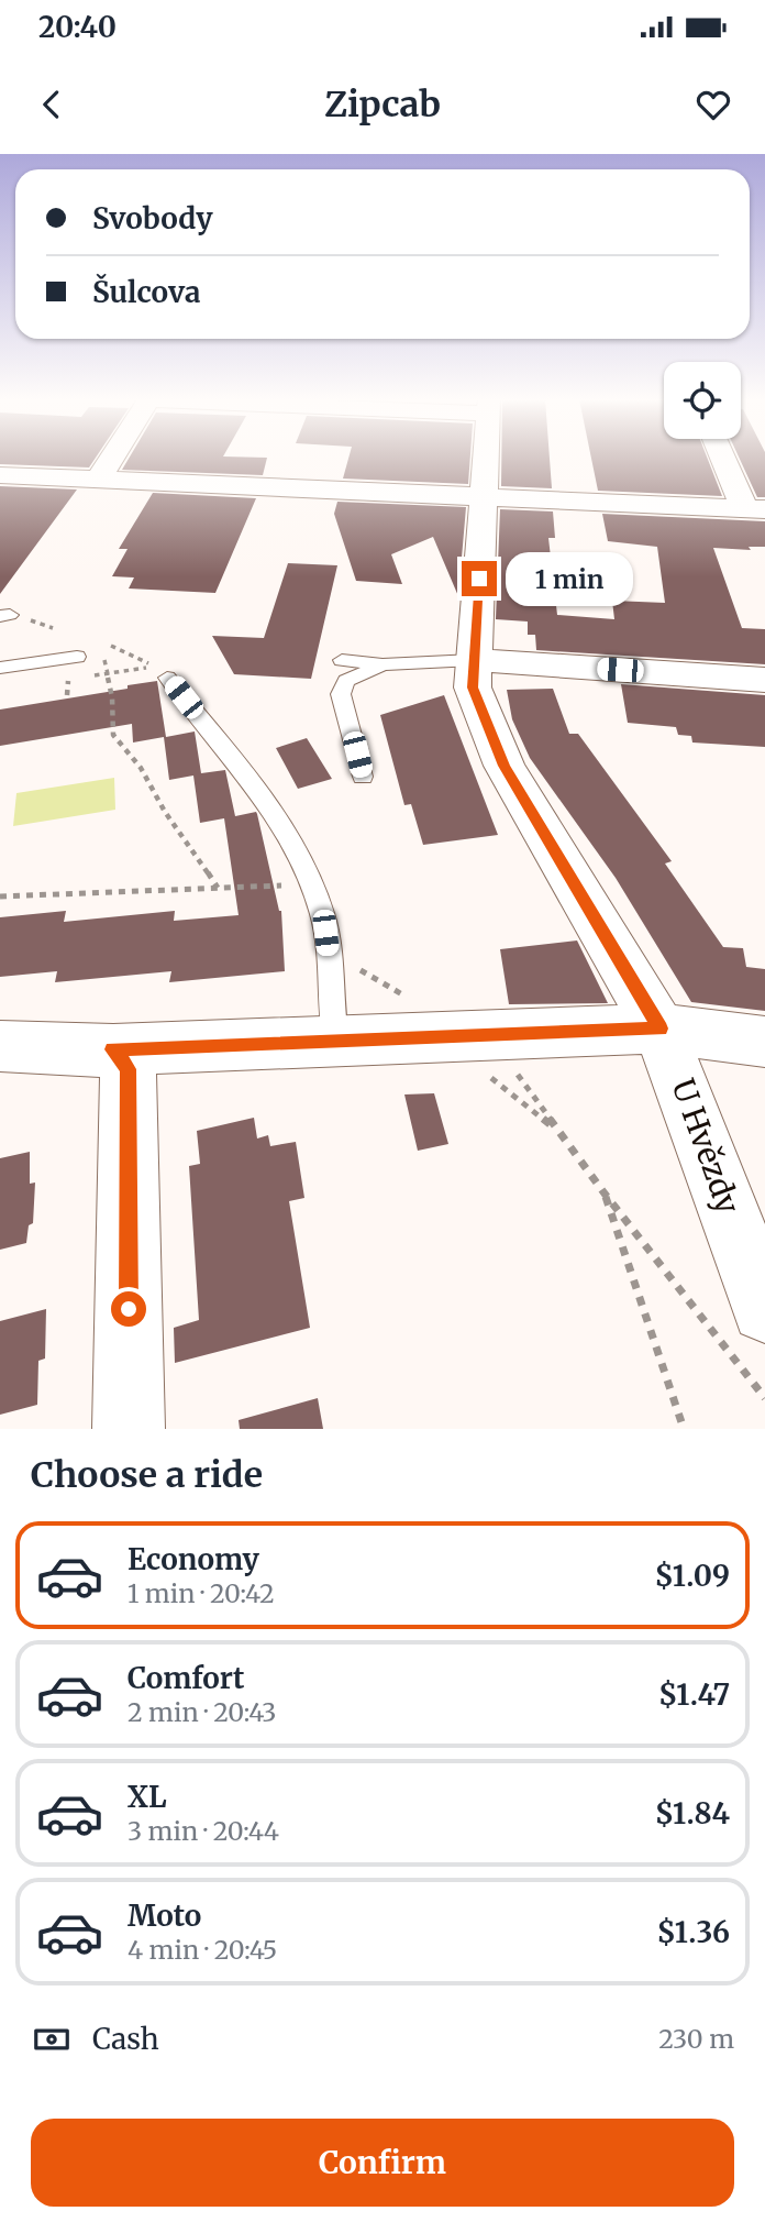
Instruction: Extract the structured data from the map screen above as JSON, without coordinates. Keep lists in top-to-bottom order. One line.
{"streets":{"street":["U Hvězdy"]},"page":{"status":"20:40","header":"Zipcab","banner":["Svobody","Šulcova"],"bubble":"1 min","heading":"Choose a ride","list":[{"name":"Economy","note":"1 min · 20:42","value":"$1.09"},{"name":"Comfort","note":"2 min · 20:43","value":"$1.47"},{"name":"XL","note":"3 min · 20:44","value":"$1.84"},{"name":"Moto","note":"4 min · 20:45","value":"$1.36"}],"pay":["Cash","230 m"],"buttons":"Confirm"}}
